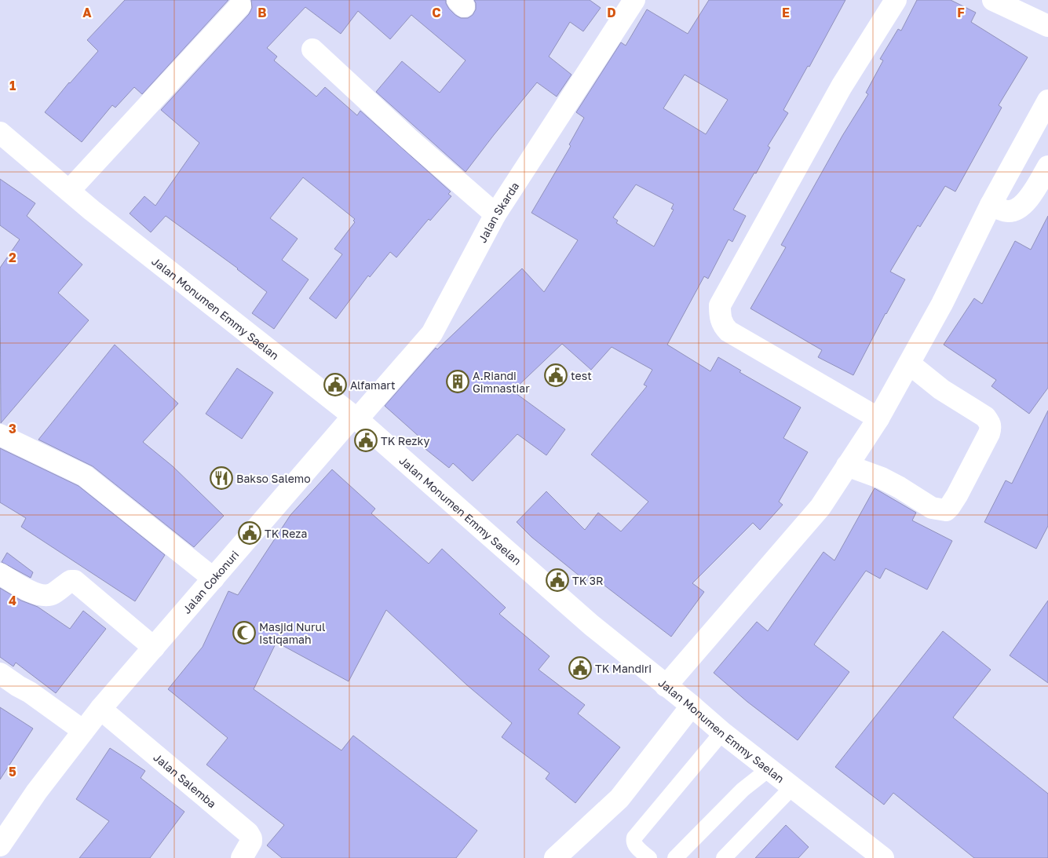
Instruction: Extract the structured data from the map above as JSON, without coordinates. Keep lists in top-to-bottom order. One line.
{"streets":{"street":["Jalan Skarda","Jalan Monumen Emmy Saelan","Jalan Cokonuri","Jalan Salemba"]},"crossings":[["Jalan Skarda","Jalan Monumen Emmy Saelan"],["Jalan Skarda","Jalan Cokonuri"],["Jalan Monumen Emmy Saelan","Jalan Cokonuri"],["Jalan Cokonuri","Jalan Salemba"]],"places":{"public building":["test","Alfamart","TK Rezky","TK Reza","TK 3R","TK Mandiri"],"building":["A.Riandi Gimnastiar"],"restaurant":["Bakso Salemo"],"mosque":["Masjid Nurul Istiqamah"]},"grid":{"columns":["A","B","C","D","E","F"],"rows":["1","2","3","4","5"]}}
